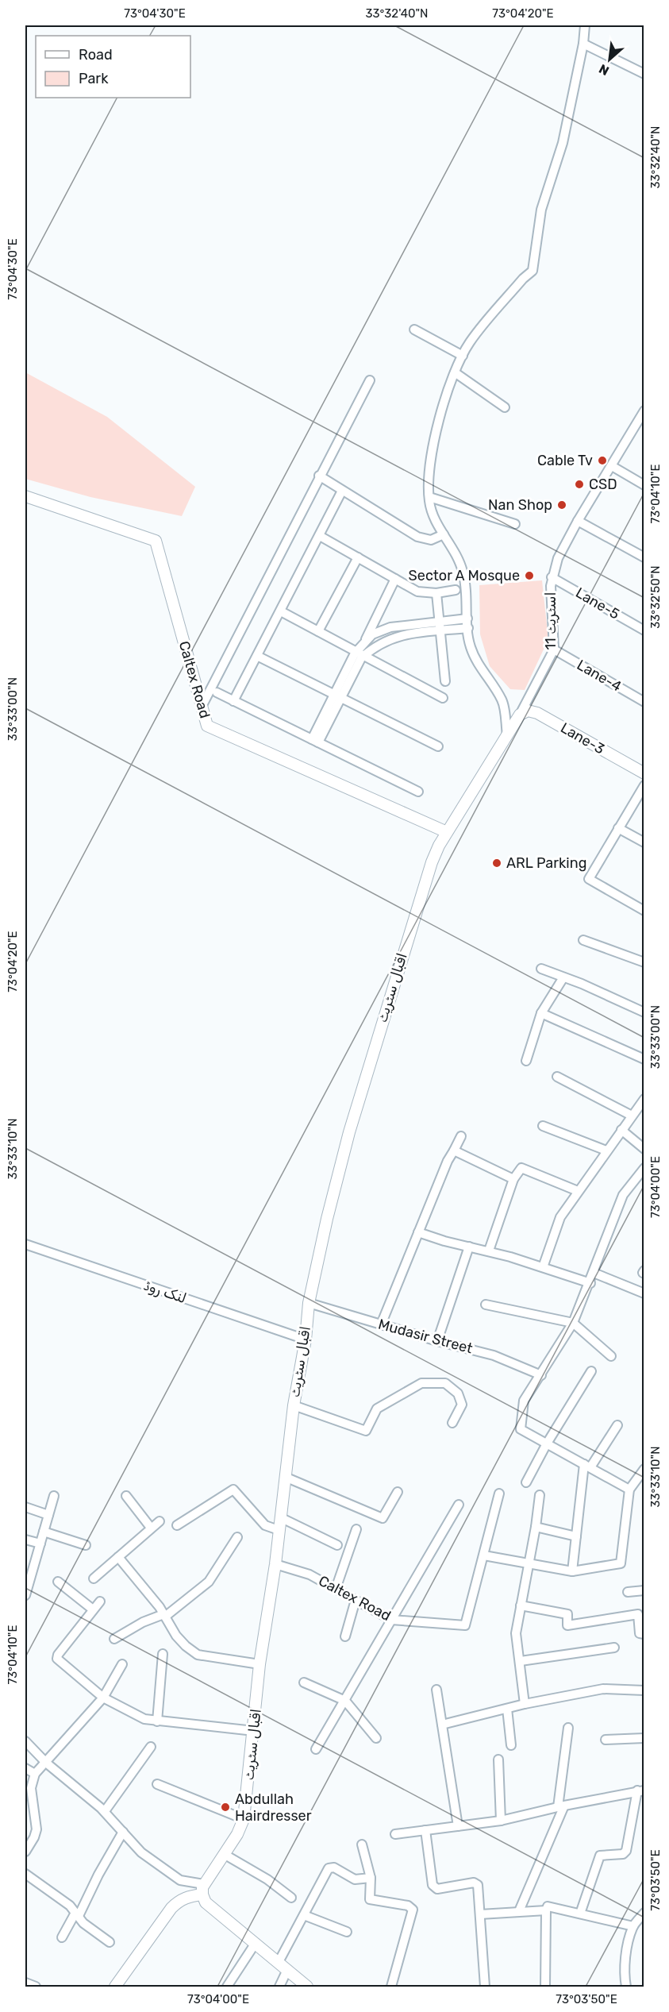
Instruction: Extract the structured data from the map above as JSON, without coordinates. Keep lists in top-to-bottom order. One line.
{"streets":{"street":["Lane-5","اسٹریٹ 11","Lane-4","Caltex Road","Lane-3","اقبال سٹریٹ","لنک روڈ","Mudasir Street"]},"crossings":[["Lane-5","اسٹریٹ 11"],["اسٹریٹ 11","Lane-4"],["اسٹریٹ 11","Lane-3"],["اسٹریٹ 11","اقبال سٹریٹ"],["Caltex Road","اقبال سٹریٹ"],["Lane-3","اقبال سٹریٹ"],["اقبال سٹریٹ","لنک روڈ"],["اقبال سٹریٹ","Mudasir Street"]],"places":["Cable Tv","CSD","Nan Shop","Sector A Mosque","ARL Parking","Abdullah Hairdresser"],"legend":["Road","Park"],"north":"bottom left","coordinates":["73°04'30\"E","33°32'40\"N","73°04'20\"E","73°04'10\"E","33°32'50\"N","33°33'00\"N","33°33'10\"N","73°04'00\"E","73°03'50\"E"]}
